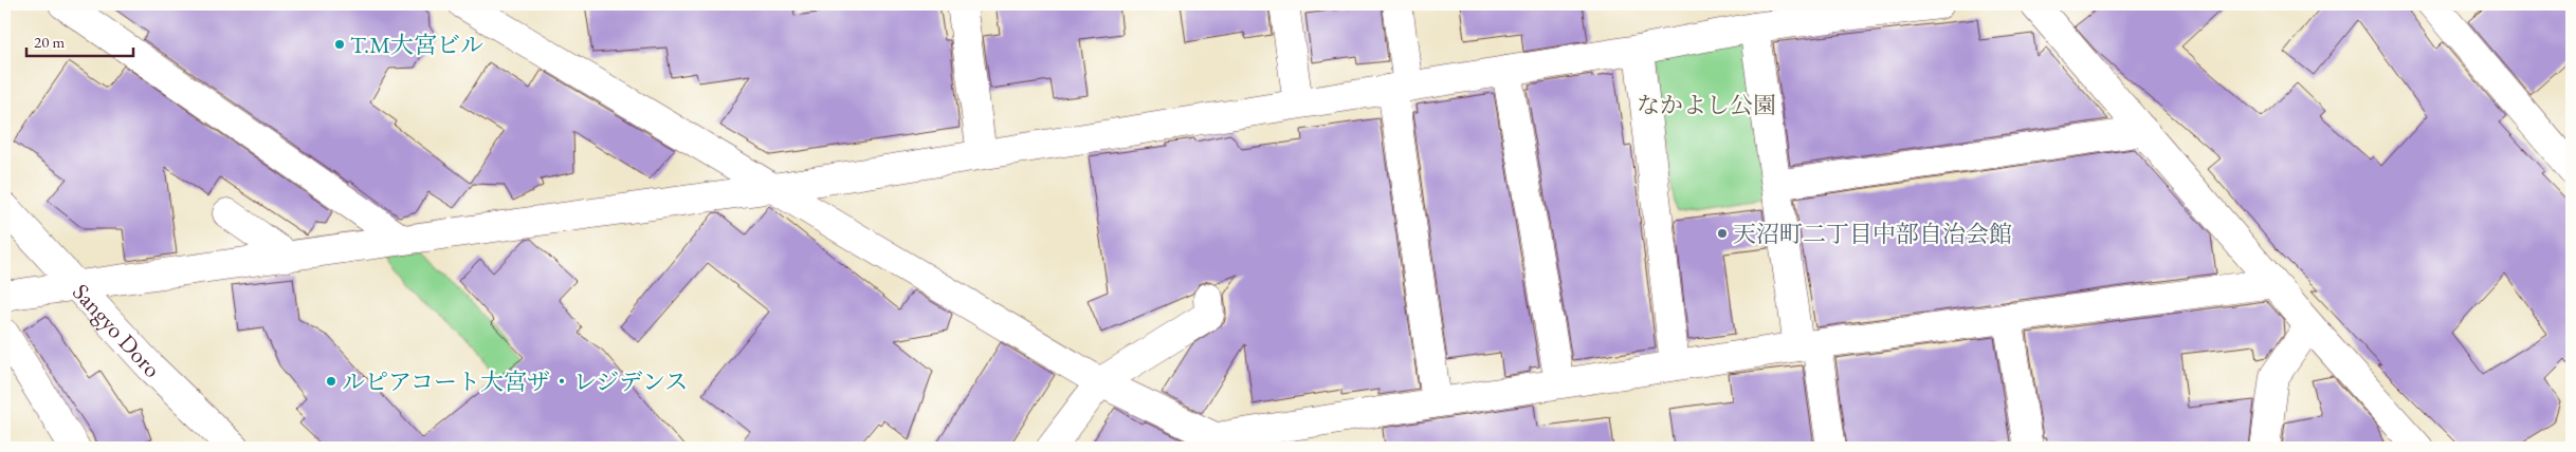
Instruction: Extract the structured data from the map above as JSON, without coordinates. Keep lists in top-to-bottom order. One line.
{"streets":{"street":["Sangyo Doro"]},"parks":["なかよし公園"],"places":["T.M大宮ビル","天沼町二丁目中部自治会館","ルピアコート大宮ザ・レジデンス"],"scale_bar":"20 m"}
